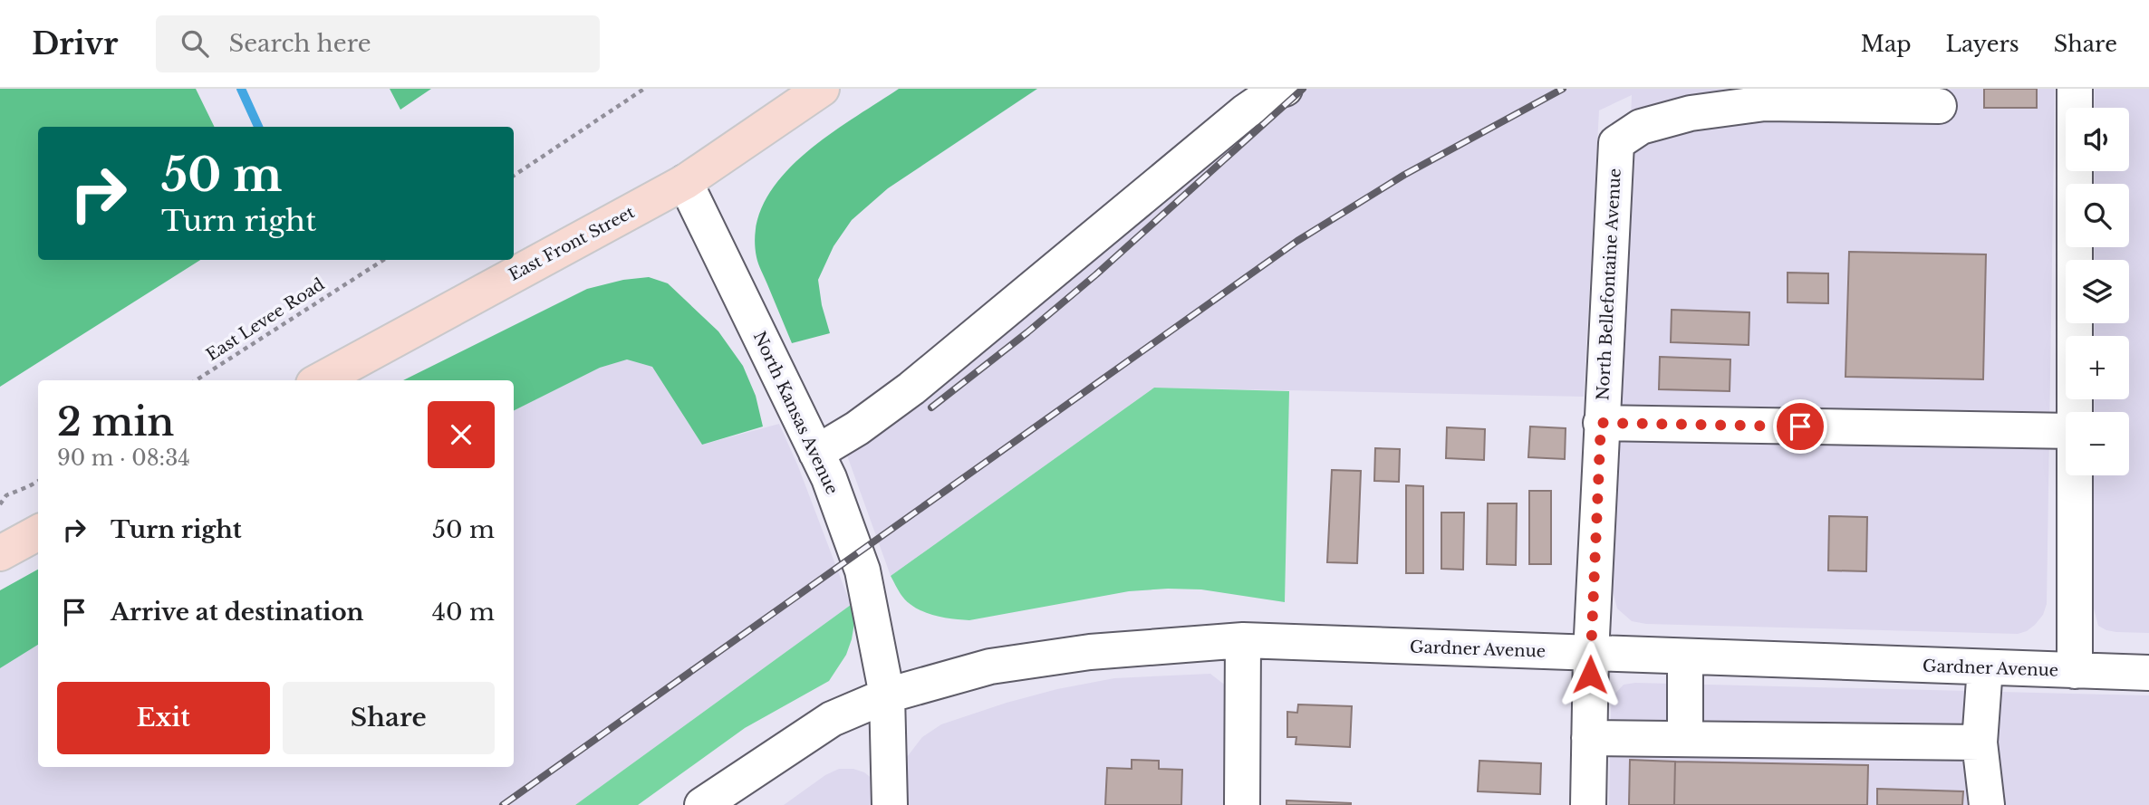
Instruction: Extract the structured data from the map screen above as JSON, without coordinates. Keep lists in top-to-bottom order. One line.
{"streets":{"main road":["East Front Street"],"street":["North Bellefontaine Avenue","North Kansas Avenue","Gardner Avenue"],"path":["East Levee Road"]},"crossings":[["East Front Street","North Kansas Avenue"],["North Bellefontaine Avenue","Gardner Avenue"],["North Kansas Avenue","Gardner Avenue"]],"page":{"header":"Drivr","search":"Search here","nav":["Map","Layers","Share"],"map_buttons":["+","−"],"turn":["50 m","Turn right"],"heading":["2 min","90 m · 08:34"],"list":[{"name":"Turn right","value":"50 m"},{"name":"Arrive at destination","value":"40 m"}],"buttons":["Exit","Share"]}}
